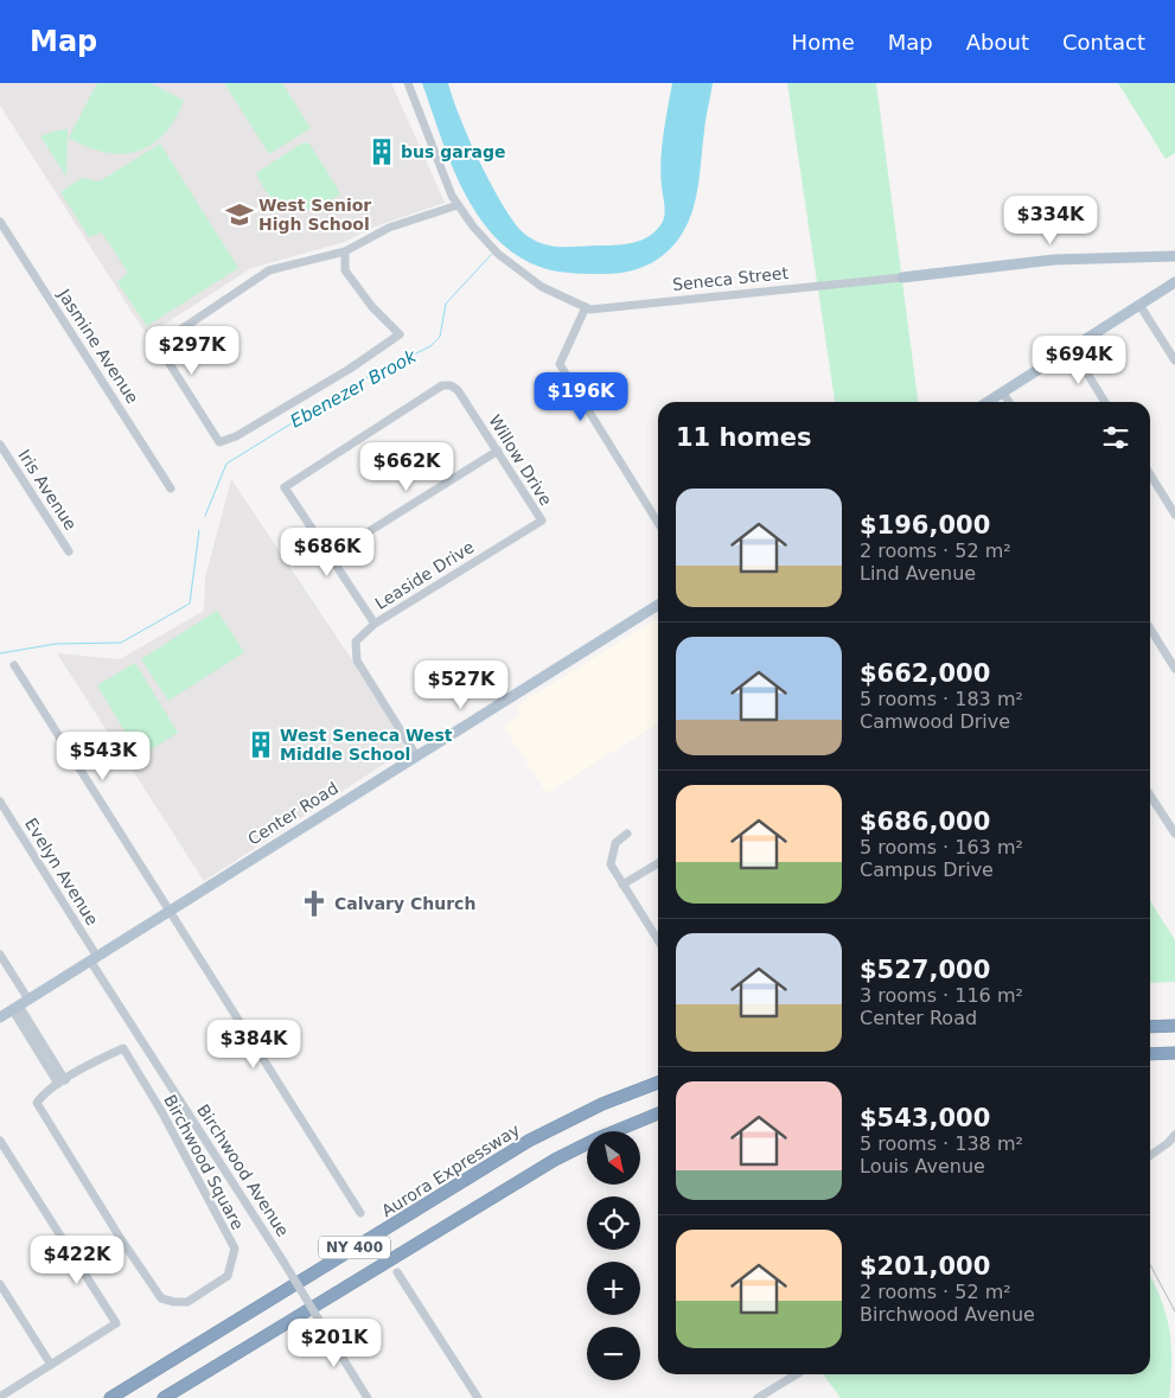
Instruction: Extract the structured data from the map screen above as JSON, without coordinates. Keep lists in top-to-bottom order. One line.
{"streets":{"highway":["Aurora Expressway","NY 400"],"main road":["Seneca Street","Center Road"],"street":["Jasmine Avenue","Willow Drive","Iris Avenue","Leaside Drive","Evelyn Avenue","Birchwood Square","Birchwood Avenue"]},"crossings":[["Willow Drive","Leaside Drive"],["Leaside Drive","Center Road"],["Center Road","Evelyn Avenue"],["Center Road","Birchwood Avenue"],["Evelyn Avenue","Birchwood Avenue"]],"water":["Ebenezer Brook"],"places":{"building":["bus garage","West Seneca West Middle School"],"school or university":["West Senior High School"],"church":["Calvary Church"]},"north":"bottom right","page":{"header":"Map","nav":["Home","Map","About","Contact"],"price":["$334K","$297K","$694K","$196K","$662K","$686K","$527K","$543K","$384K","$422K","$201K"],"heading":"11 homes","list":[{"name":"$196,000","note":"2 rooms · 52 m² · Lind Avenue"},{"name":"$662,000","note":"5 rooms · 183 m² · Camwood Drive"},{"name":"$686,000","note":"5 rooms · 163 m² · Campus Drive"},{"name":"$527,000","note":"3 rooms · 116 m² · Center Road"},{"name":"$543,000","note":"5 rooms · 138 m² · Louis Avenue"},{"name":"$201,000","note":"2 rooms · 52 m² · Birchwood Avenue"}],"map_buttons":["+","−"]}}
